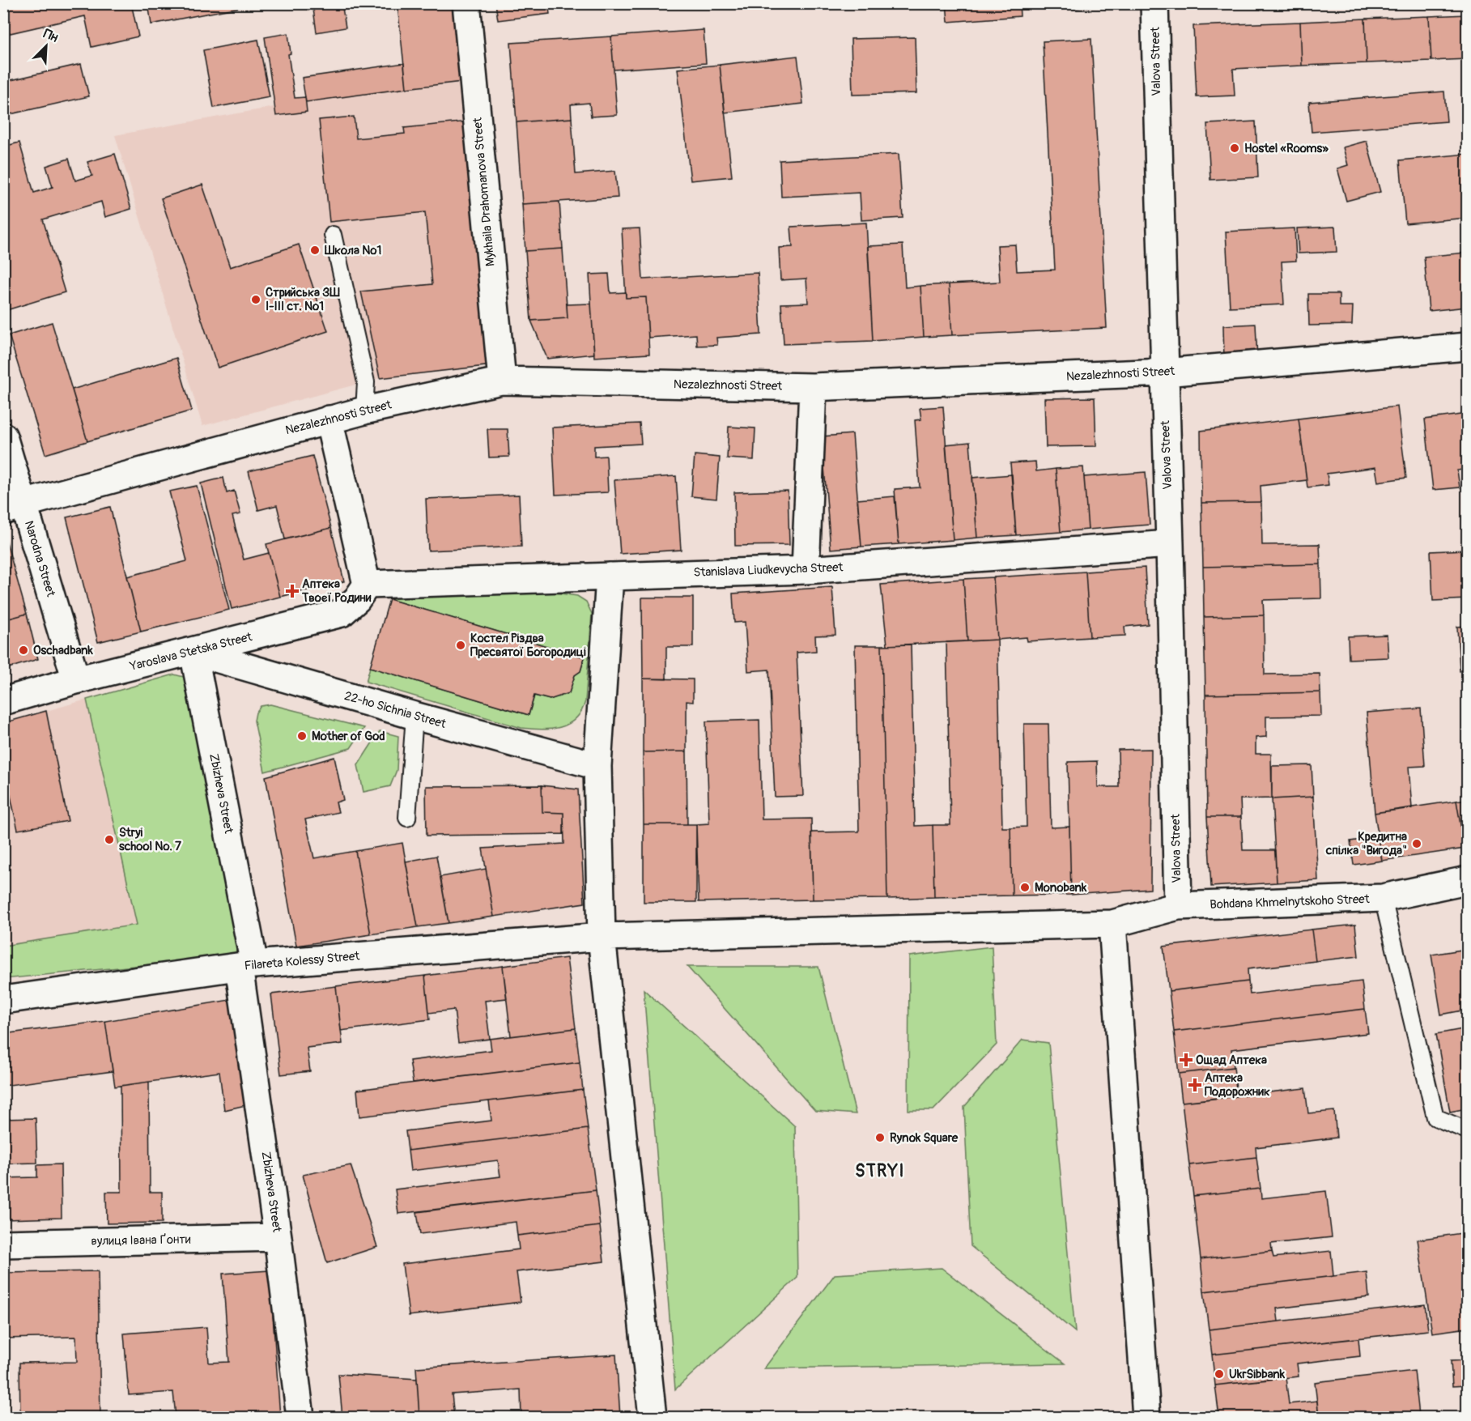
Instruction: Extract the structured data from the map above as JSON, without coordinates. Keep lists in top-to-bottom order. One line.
{"streets":{"street":["Valova Street","Mykhaila Drahomanova Street","Nezalezhnosti Street","Narodna Street","Stanislava Liudkevycha Street","Yaroslava Stetska Street","22-ho Sichnia Street","Zbizheva Street","Bohdana Khmelnytskoho Street","Filareta Kolessy Street","вулиця Івана Ґонти"]},"crossings":[["Valova Street","Nezalezhnosti Street"],["Valova Street","Stanislava Liudkevycha Street"],["Valova Street","Bohdana Khmelnytskoho Street"],["Mykhaila Drahomanova Street","Nezalezhnosti Street"],["Nezalezhnosti Street","Narodna Street"],["Narodna Street","Yaroslava Stetska Street"],["Stanislava Liudkevycha Street","Yaroslava Stetska Street"],["Yaroslava Stetska Street","22-ho Sichnia Street"],["Yaroslava Stetska Street","Zbizheva Street"],["22-ho Sichnia Street","Zbizheva Street"],["Zbizheva Street","Filareta Kolessy Street"],["Zbizheva Street","вулиця Івана Ґонти"]],"districts":["STRYI"],"places":{"other":["Hostel «Rooms»","Школа №1","Стрийська ЗШ І-ІІІ ст. №1","Костел Різдва Пресвятої Богородиці","Oschadbank","Mother of God","Stryi school No. 7","Кредитна спілка \"Вигода\"","Monobank","Rynok Square","UkrSibbank"],"health":["Аптека Твоєї Родини","Ощад Аптека","Аптека Подорожник"]},"north":"top right"}
